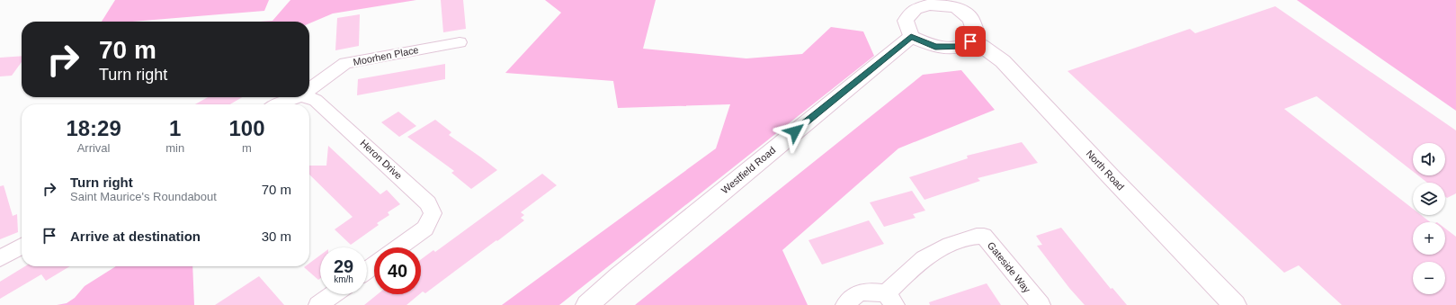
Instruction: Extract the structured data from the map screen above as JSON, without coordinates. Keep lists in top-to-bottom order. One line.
{"streets":{"main road":["Westfield Road","North Road"],"street":["Moorhen Place","Heron Drive","Gateside Way"]},"crossings":[["Westfield Road","North Road"]],"page":{"turn":["70 m","Turn right"],"eta":["18:29","Arrival","1","min","100","m"],"map_buttons":["+","−"],"list":[{"name":"Turn right","note":"Saint Maurice's Roundabout","value":"70 m"},{"name":"Arrive at destination","value":"30 m"}],"speed":"29 km/h","limit":"40"}}
